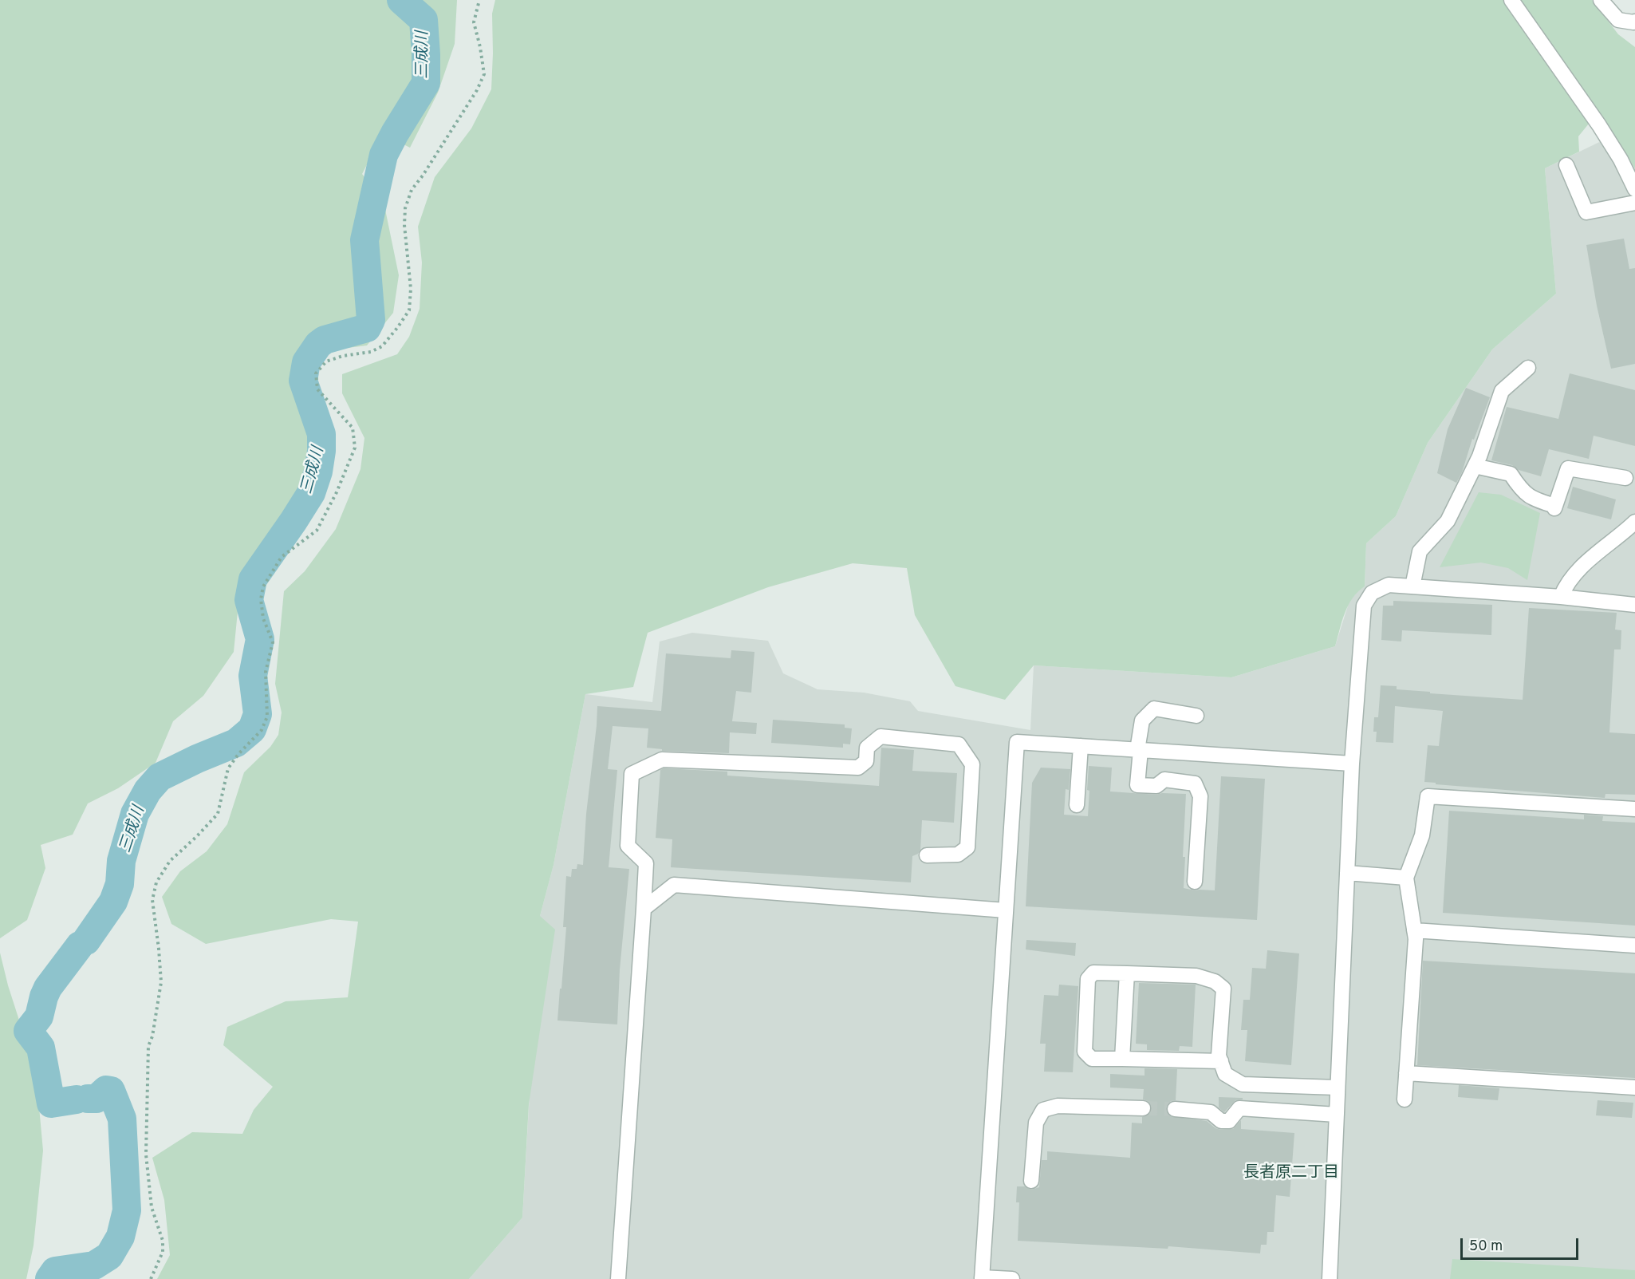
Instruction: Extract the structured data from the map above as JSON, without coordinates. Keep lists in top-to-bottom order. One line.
{"districts":["長者原二丁目"],"water":["三成川"],"scale_bar":"50 m"}
